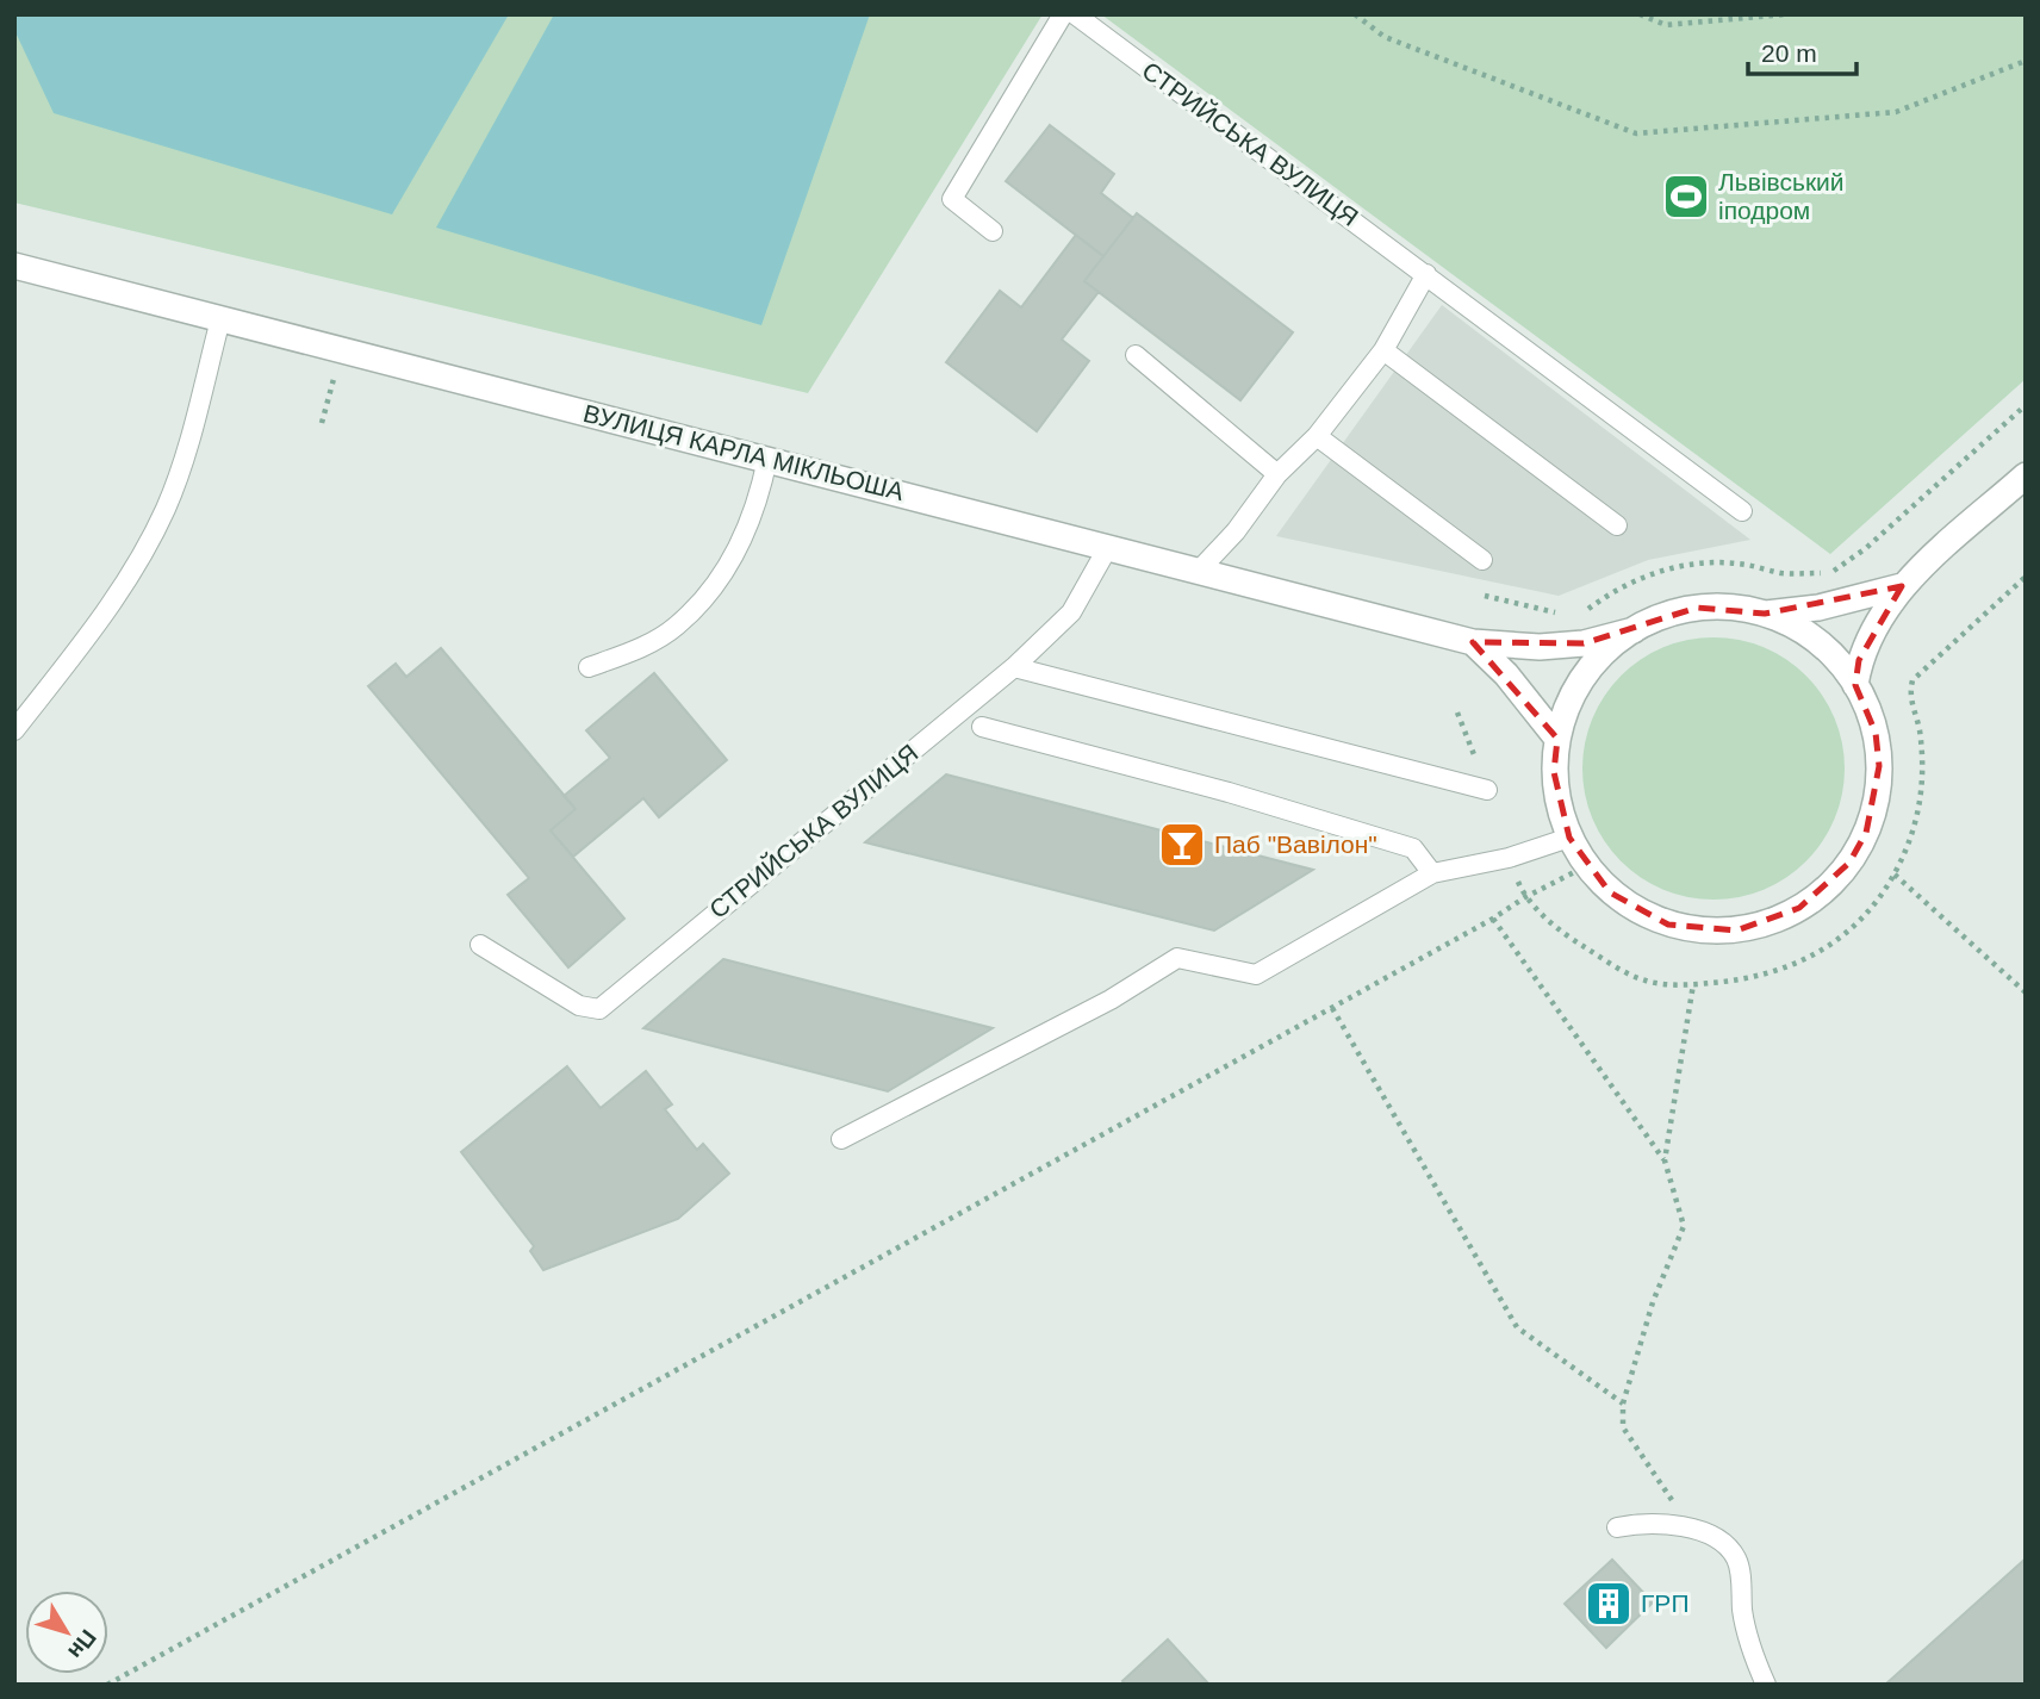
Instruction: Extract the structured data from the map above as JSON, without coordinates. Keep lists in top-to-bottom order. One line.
{"streets":{"street":["ВУЛИЦЯ КАРЛА МІКЛЬОША"],"lane":["СТРИЙСЬКА ВУЛИЦЯ"]},"crossings":[["СТРИЙСЬКА ВУЛИЦЯ","ВУЛИЦЯ КАРЛА МІКЛЬОША"]],"places":{"sports":["Львівський іподром"],"bar":["Паб \"Вавілон\""],"building":["ГРП"]},"scale_bar":"20 m","north":"bottom right"}
